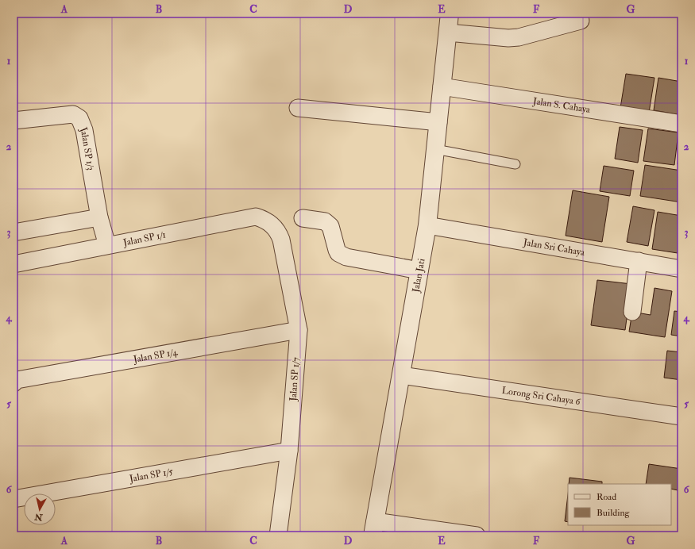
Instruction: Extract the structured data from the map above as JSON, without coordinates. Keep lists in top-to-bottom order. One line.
{"streets":{"street":["Jalan S. Cahaya","Jalan SP 1/3","Jalan SP 1/1","Jalan Sri Cahaya","Jalan Jati","Jalan SP 1/4","Jalan SP 1/7","Lorong Sri Cahaya 6","Jalan SP 1/5"]},"crossings":[["Jalan S. Cahaya","Jalan Jati"],["Jalan SP 1/3","Jalan SP 1/1"],["Jalan SP 1/1","Jalan SP 1/7"],["Jalan Sri Cahaya","Jalan Jati"],["Jalan Jati","Lorong Sri Cahaya 6"],["Jalan SP 1/4","Jalan SP 1/7"],["Jalan SP 1/7","Jalan SP 1/5"]],"legend":["Road","Building"],"north":"bottom","grid":{"columns":["A","B","C","D","E","F","G"],"rows":["1","2","3","4","5","6"]}}
